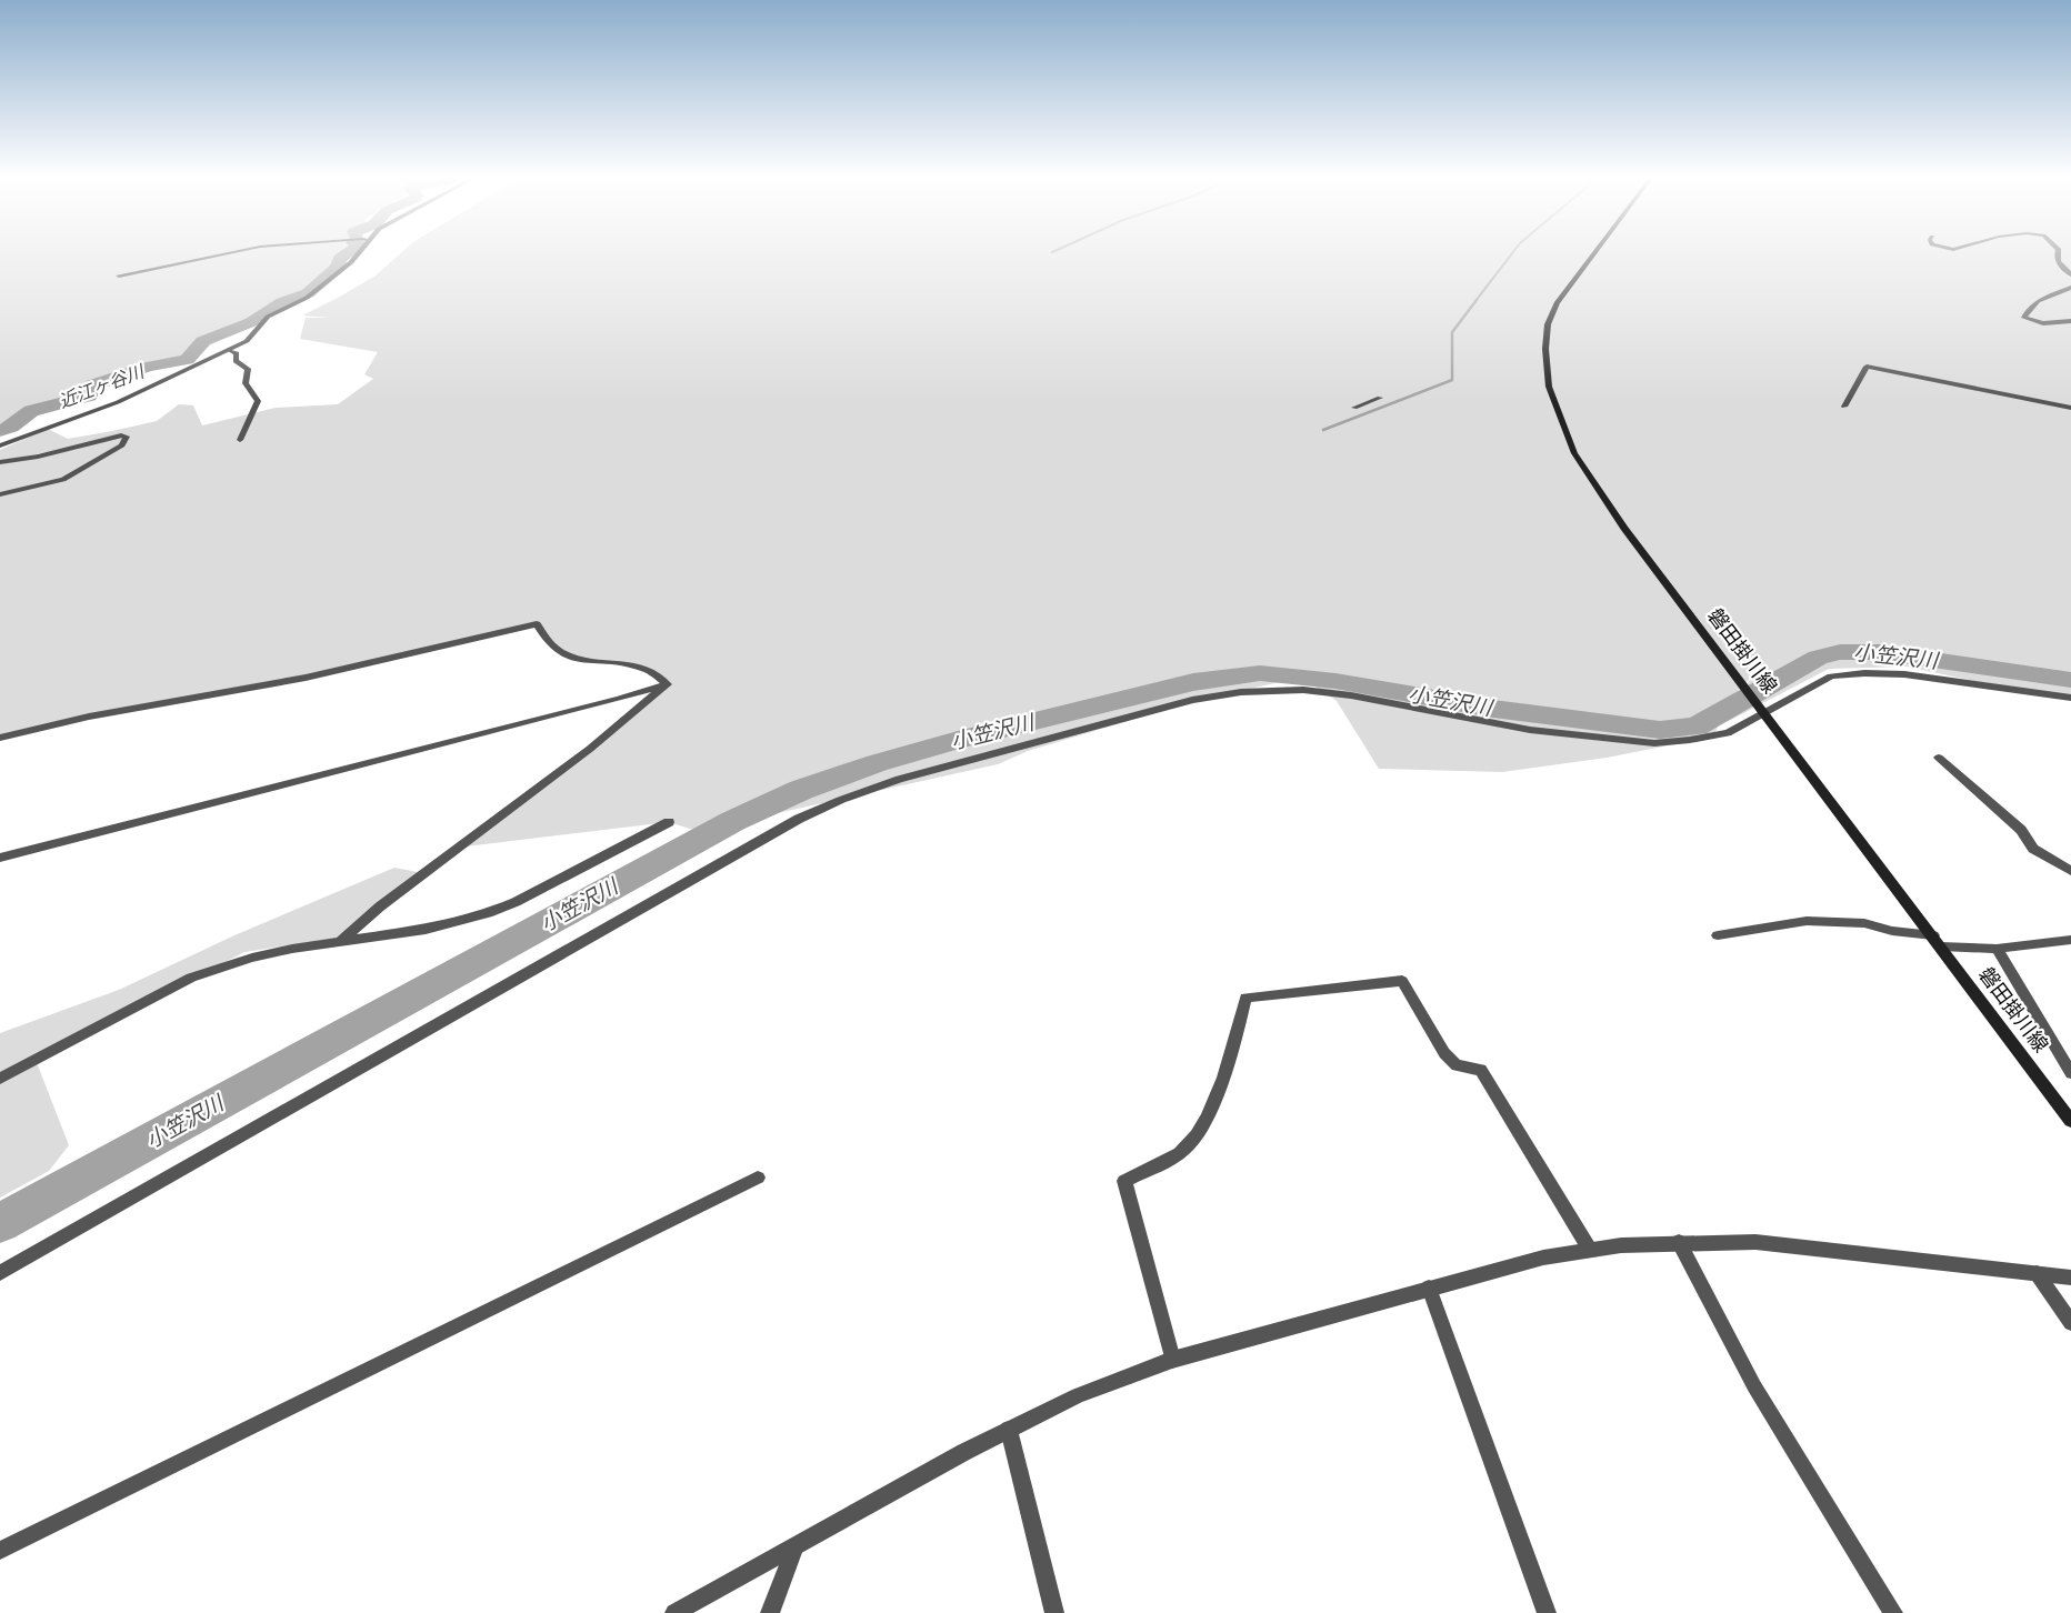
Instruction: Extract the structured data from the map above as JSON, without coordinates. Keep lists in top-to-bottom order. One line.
{"streets":{"main road":["磐田掛川線"]},"water":["近江ヶ谷川","小笠沢川"]}
